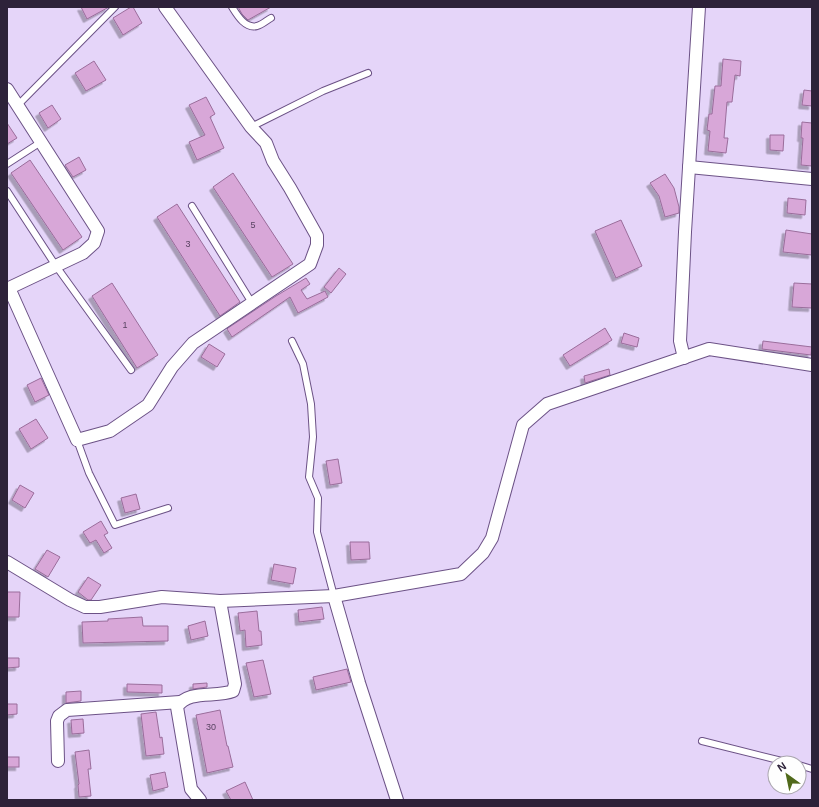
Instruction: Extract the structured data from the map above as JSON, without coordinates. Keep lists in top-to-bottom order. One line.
{"house_numbers":["5","3","1","30"],"north":"top left"}
